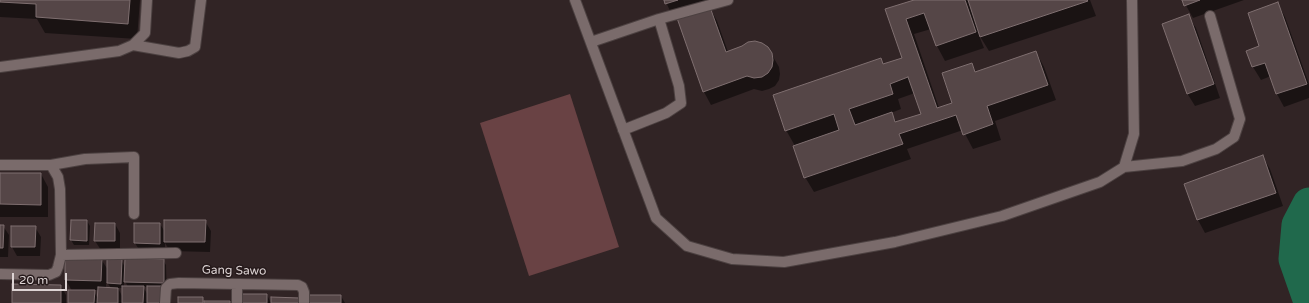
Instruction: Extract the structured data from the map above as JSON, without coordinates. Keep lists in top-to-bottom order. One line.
{"streets":{"street":["Gang Sawo"]},"scale_bar":"20 m"}
